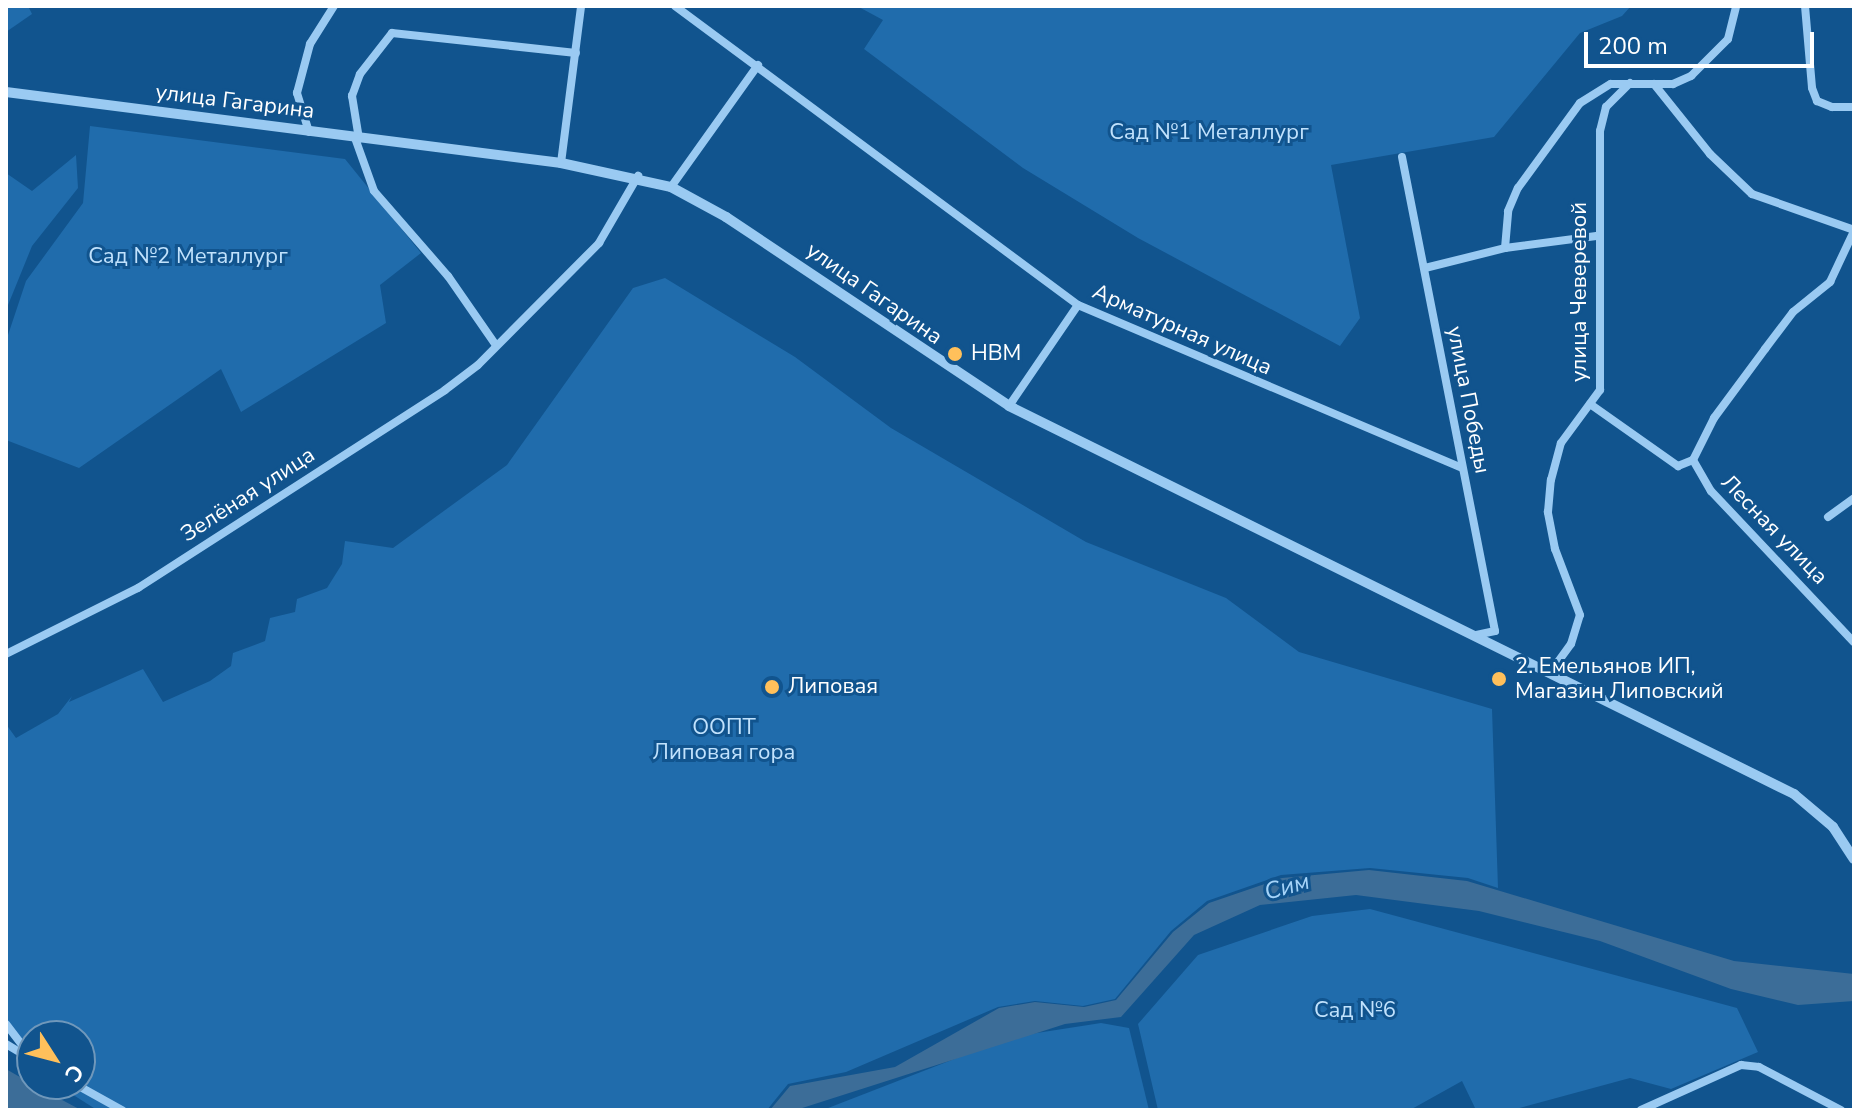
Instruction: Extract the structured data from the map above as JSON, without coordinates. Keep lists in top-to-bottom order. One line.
{"streets":{"street":["улица Гагарина","улица Чеверевой","Арматурная улица","улица Победы","Зелёная улица","Лесная улица"]},"crossings":[["улица Гагарина","улица Чеверевой"],["улица Гагарина","улица Победы"],["улица Гагарина","Зелёная улица"],["Арматурная улица","улица Победы"]],"water":["Сим"],"parks":["Сад №1 Металлург","Сад №2 Металлург","ООПТ Липовая гора","Сад №6"],"places":["НВМ","2. Емельянов ИП, Магазин Липовский","Липовая"],"scale_bar":"200 m","north":"bottom right"}
